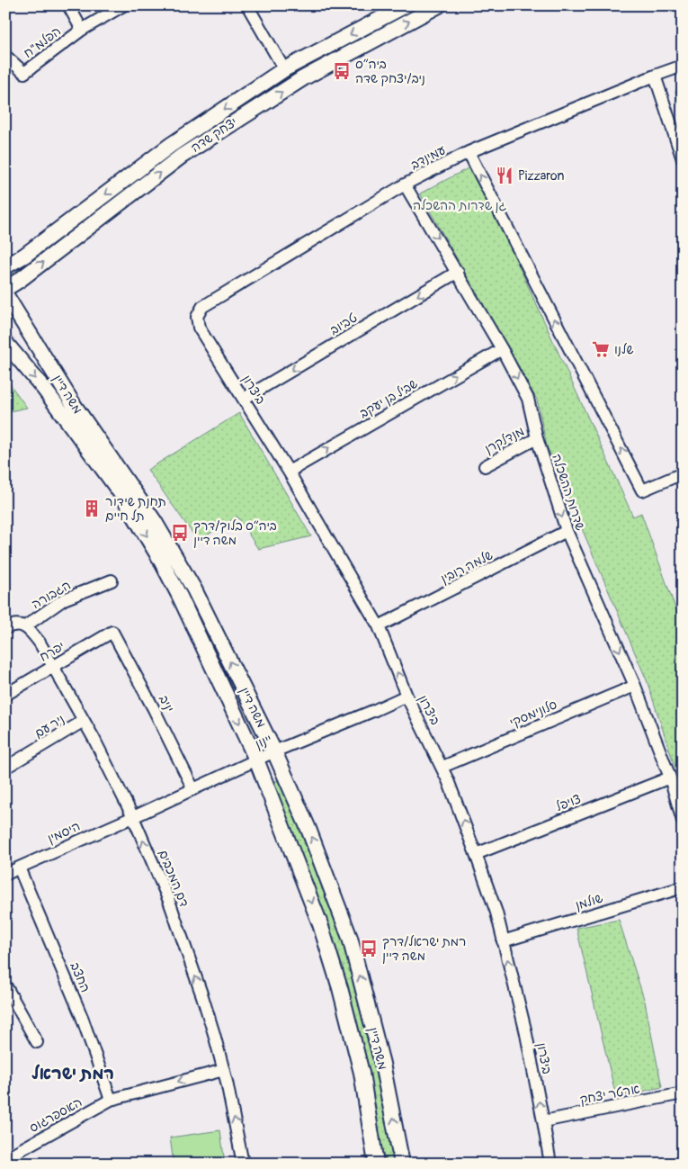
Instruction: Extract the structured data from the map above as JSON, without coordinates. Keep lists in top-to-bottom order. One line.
{"streets":{"street":["הפלמ\"ח","יצחק שדה","עמינדב","טביוב","ביצרון","משה דיין","שביל בן יעקב","מנדלקרן","שדרות ההשכלה","שלמה רובין","הגבורה","יפרח","יניב","סלונימסקי","ניר עם","יינון","צויפל","היסמין","דם המכבים","שולמן","החצב","ארטר יצחק","האספרגוס"]},"crossings":[["עמינדב","ביצרון"],["עמינדב","שדרות ההשכלה"],["טביוב","ביצרון"],["טביוב","שדרות ההשכלה"],["ביצרון","שביל בן יעקב"],["ביצרון","שלמה רובין"],["ביצרון","סלונימסקי"],["ביצרון","יינון"],["ביצרון","צויפל"],["ביצרון","שולמן"],["ביצרון","ארטר יצחק"],["משה דיין","יינון"],["שביל בן יעקב","שדרות ההשכלה"],["מנדלקרן","שדרות ההשכלה"],["שדרות ההשכלה","שלמה רובין"],["שדרות ההשכלה","סלונימסקי"],["שדרות ההשכלה","צויפל"],["הגבורה","דם המכבים"],["יפרח","יניב"],["יפרח","דם המכבים"],["יניב","יינון"],["ניר עם","דם המכבים"],["יינון","היסמין"],["יינון","דם המכבים"],["היסמין","דם המכבים"],["היסמין","החצב"],["דם המכבים","האספרגוס"],["החצב","האספרגוס"]],"one_way":["טביוב","ביצרון","שביל בן יעקב","שדרות ההשכלה","דם המכבים","האספרגוס"],"districts":["רמת ישראל"],"parks":["גן שדרות ההשכלה"],"places":{"bus stop":["ביה״ס ניב/יצחק שדה","ביה״ס בלוך/דרך משה דיין","רמת ישראל/דרך משה דיין"],"restaurant":["Pizzaron"],"supermarket":["שלנו"],"building":["תחנת שידור תל חיים"]}}
